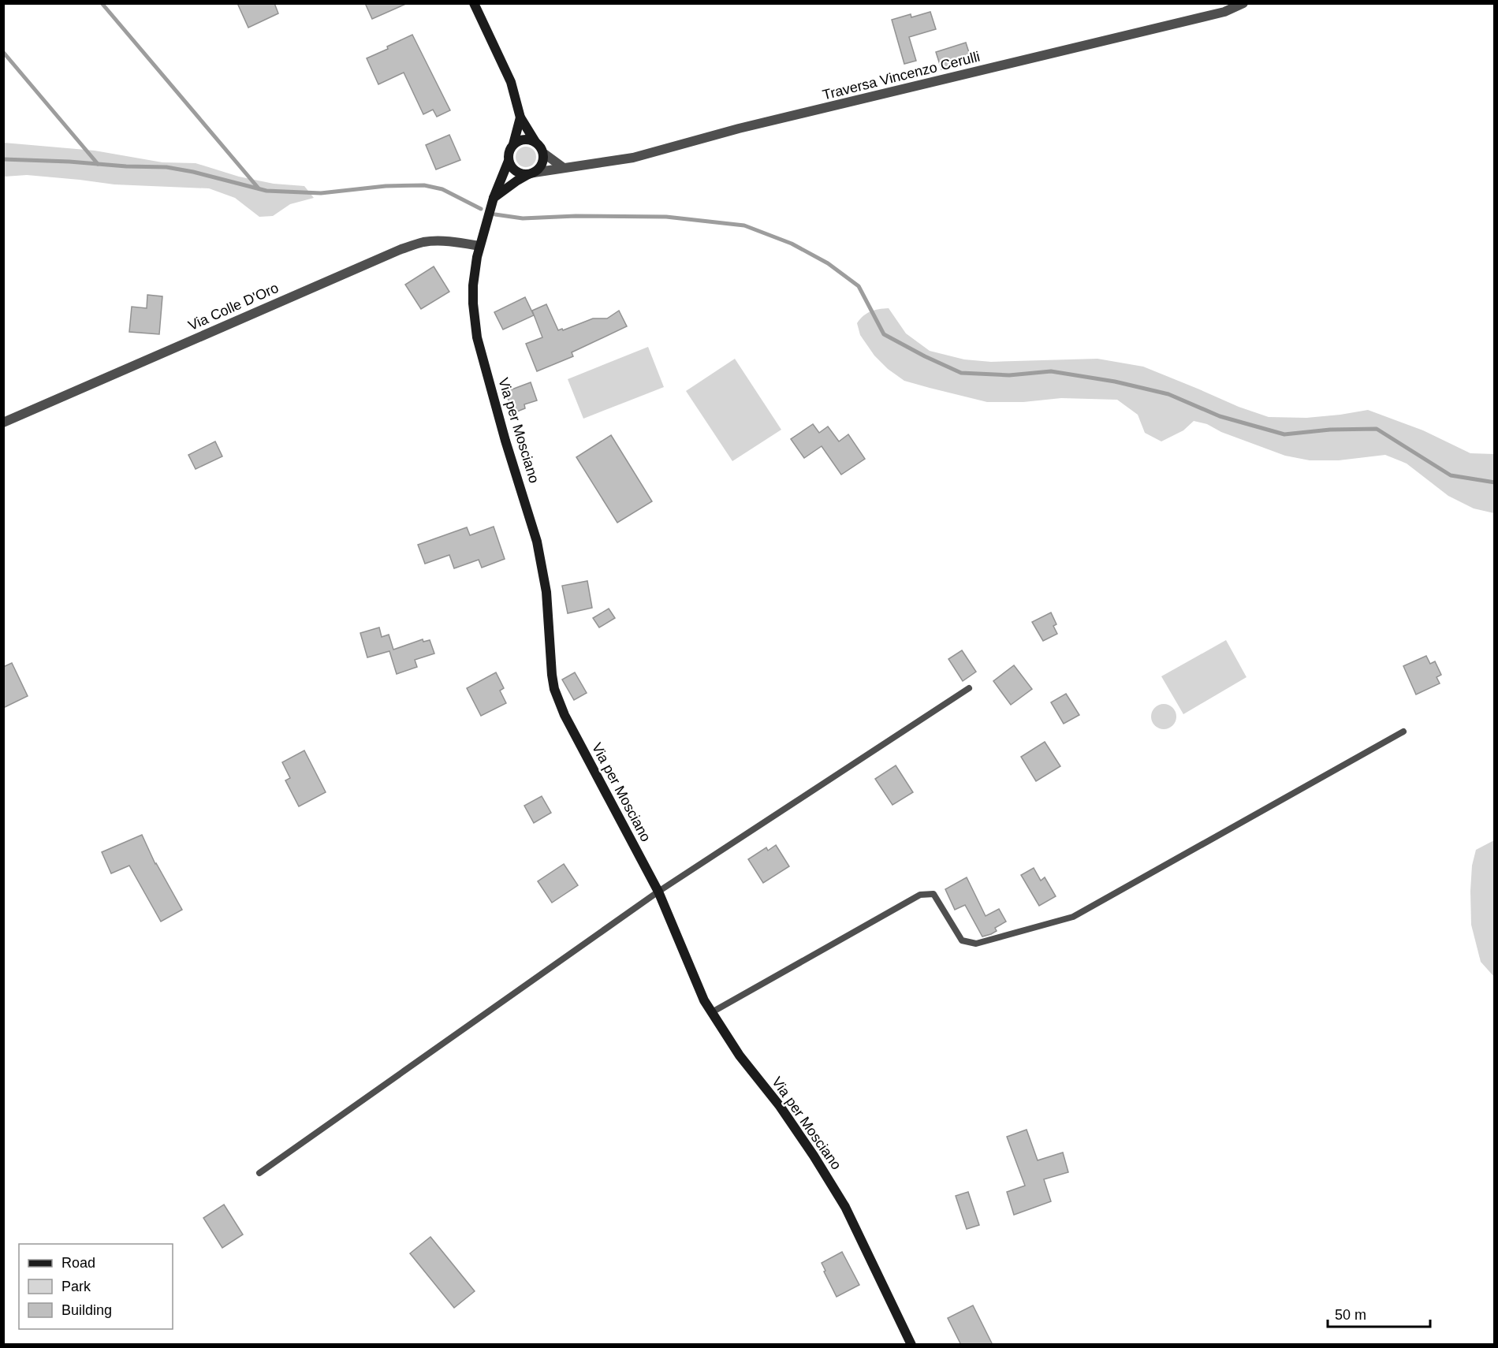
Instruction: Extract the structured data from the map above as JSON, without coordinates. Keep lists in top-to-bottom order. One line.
{"streets":{"main road":["Via per Mosciano"],"street":["Traversa Vincenzo Cerulli","Via Colle D'Oro"]},"crossings":[["Traversa Vincenzo Cerulli","Via per Mosciano"],["Via Colle D'Oro","Via per Mosciano"]],"legend":["Road","Park","Building"],"scale_bar":"50 m"}
